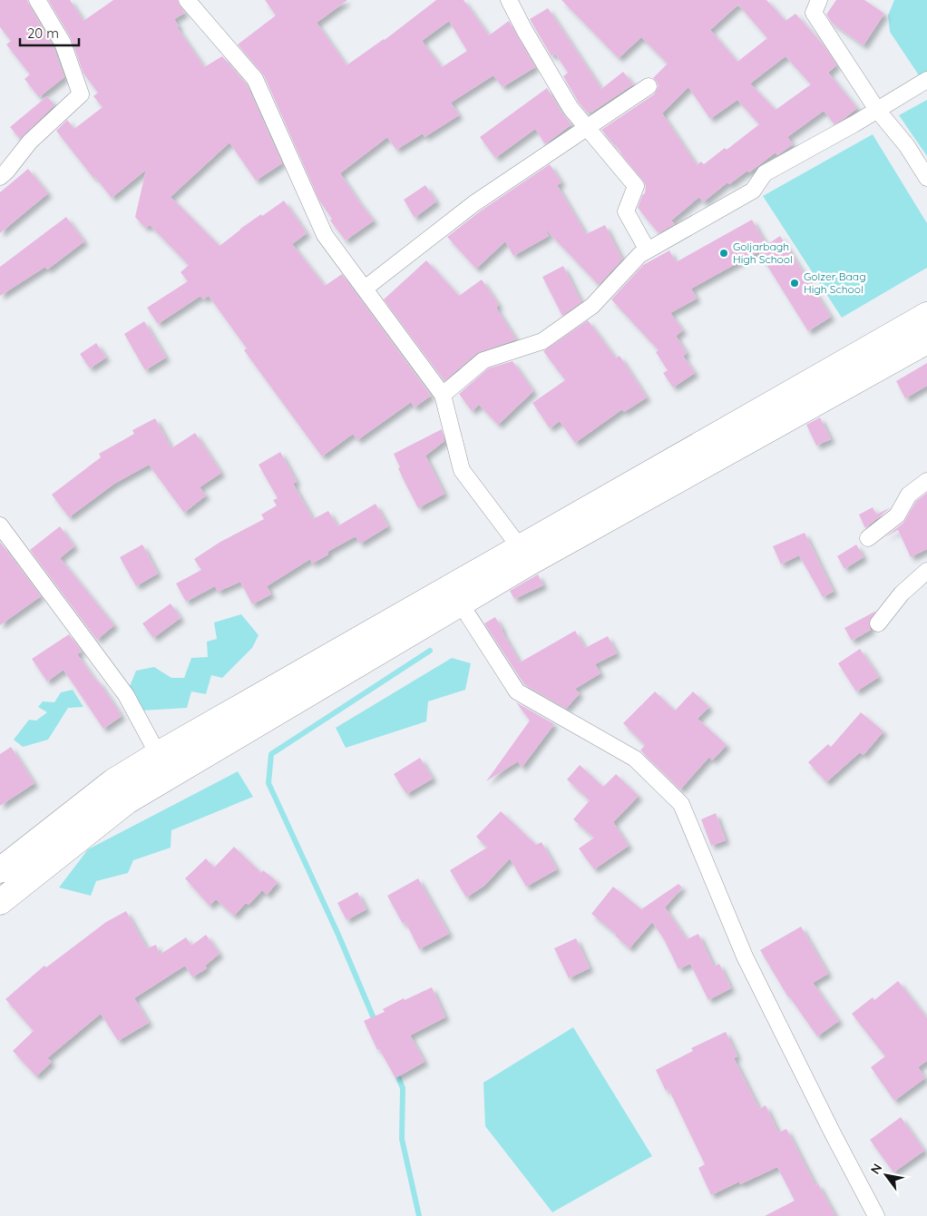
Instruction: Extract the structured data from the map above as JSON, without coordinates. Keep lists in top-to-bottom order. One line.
{"places":["Goljarbagh High School","Golzer Baag High School"],"scale_bar":"20 m","north":"top left"}
